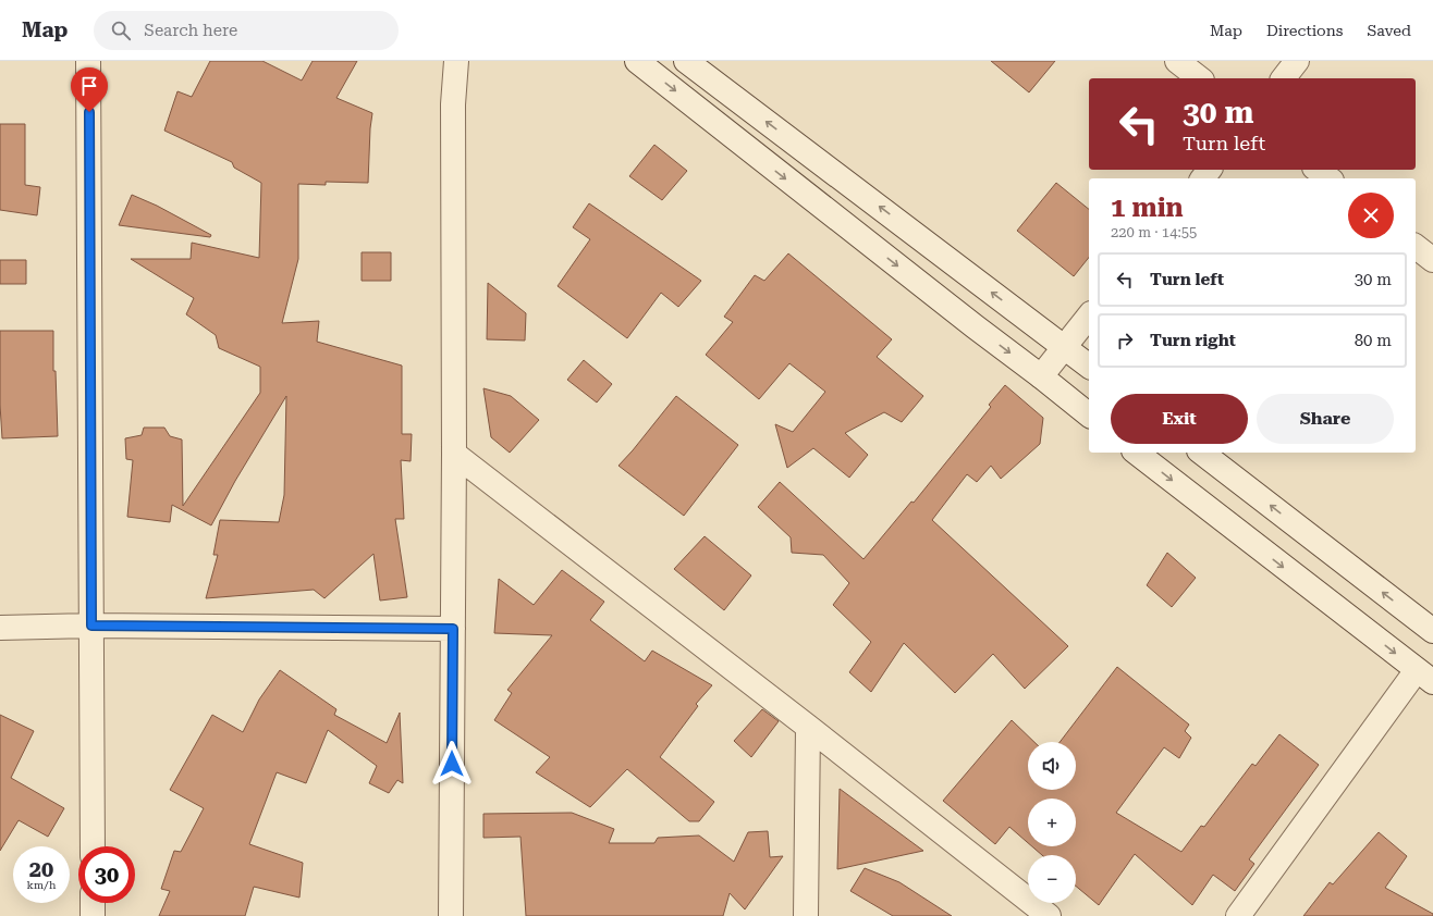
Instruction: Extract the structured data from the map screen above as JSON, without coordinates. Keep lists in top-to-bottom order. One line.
{"page":{"header":"Map","search":"Search here","nav":["Map","Directions","Saved"],"turn":["30 m","Turn left"],"heading":["1 min","220 m · 14:55"],"list":[{"name":"Turn left","value":"30 m"},{"name":"Turn right","value":"80 m"}],"buttons":["Exit","Share"],"map_buttons":["+","−"],"speed":"20 km/h","limit":"30"}}
